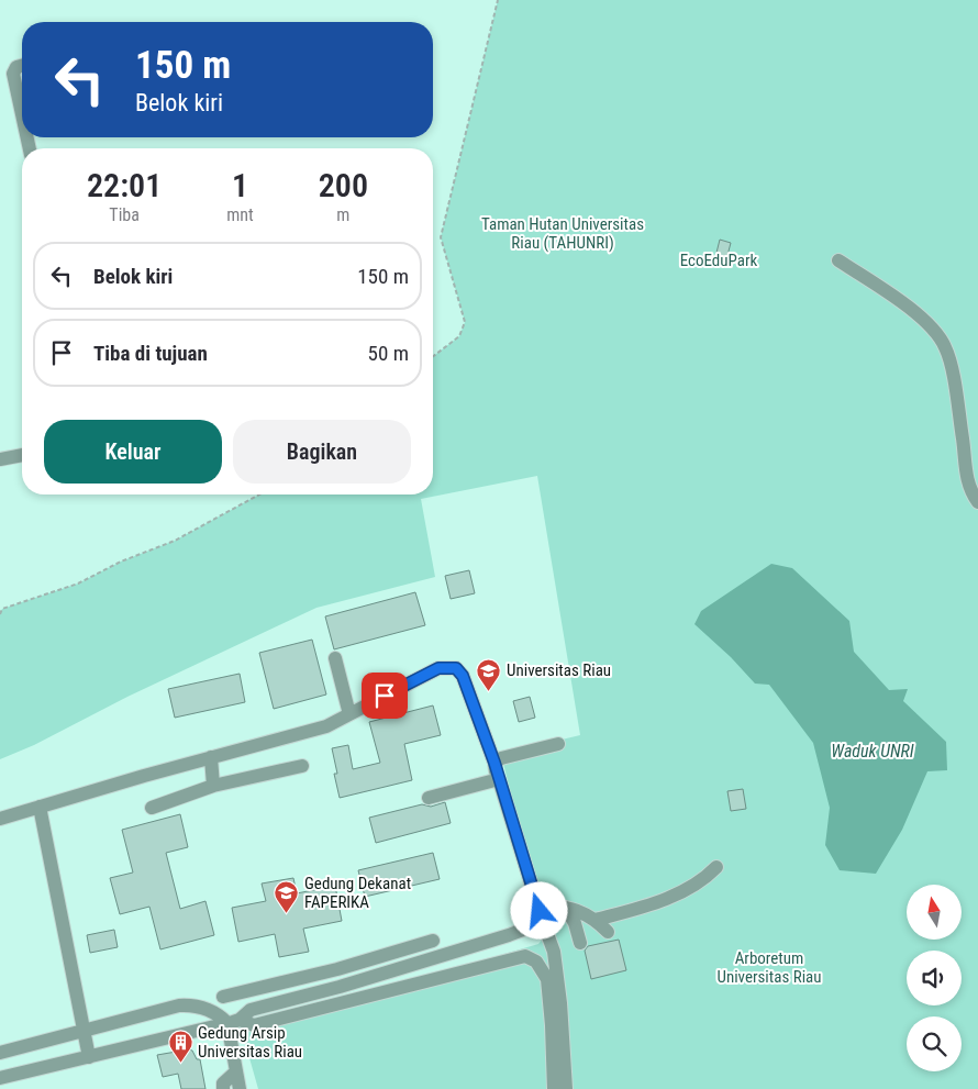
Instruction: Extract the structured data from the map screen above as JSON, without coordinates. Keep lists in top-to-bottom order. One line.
{"water":["Waduk UNRI"],"parks":["Taman Hutan Universitas Riau (TAHUNRI)","EcoEduPark","Arboretum Universitas Riau"],"places":{"school or university":["Universitas Riau","Gedung Dekanat FAPERIKA"],"building":["Gedung Arsip Universitas Riau"]},"north":"top","page":{"turn":["150 m","Belok kiri"],"eta":["22:01","Tiba","1","mnt","200","m"],"list":[{"name":"Belok kiri","value":"150 m"},{"name":"Tiba di tujuan","value":"50 m"}],"buttons":["Keluar","Bagikan"]}}
